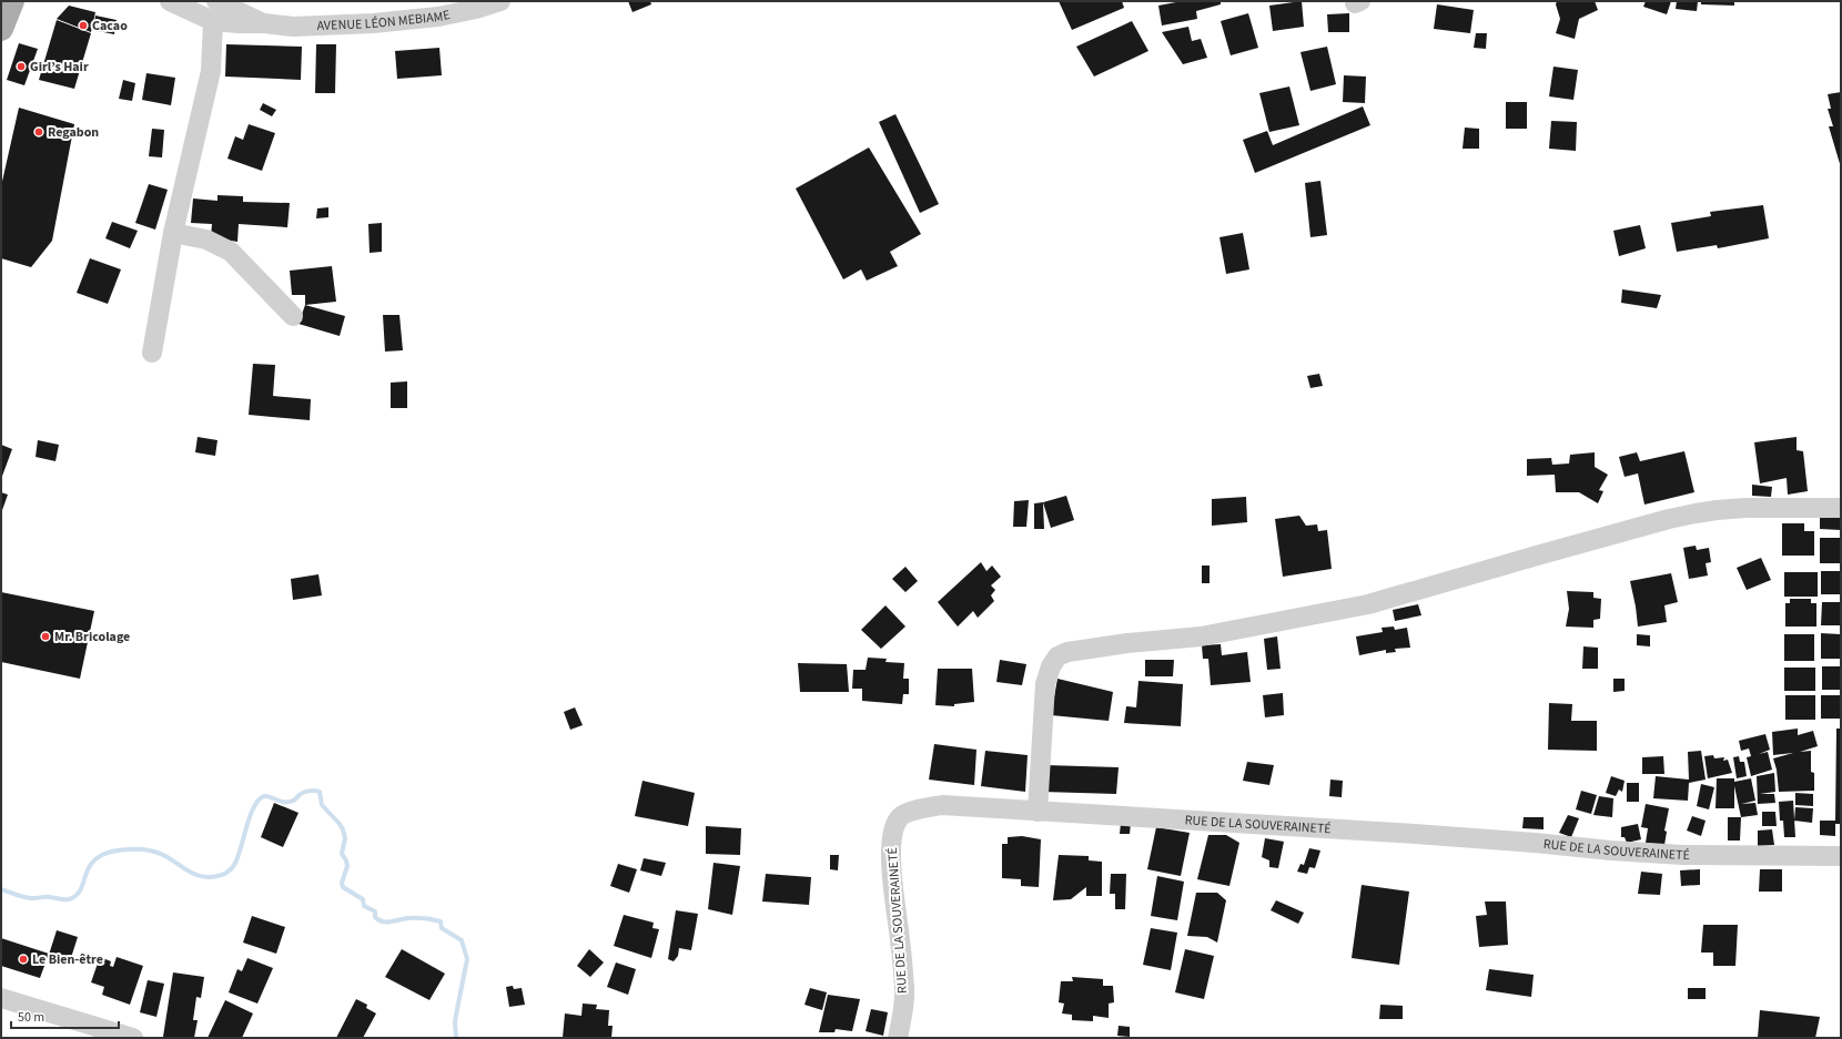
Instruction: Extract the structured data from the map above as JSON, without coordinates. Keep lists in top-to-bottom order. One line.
{"streets":{"street":["AVENUE LÉON MEBIAME","RUE DE LA SOUVERAINETÉ"]},"places":["Cacao","Girl’s Hair","Regabon","Mr. Bricolage","Le Bien-être"],"scale_bar":"50 m"}
